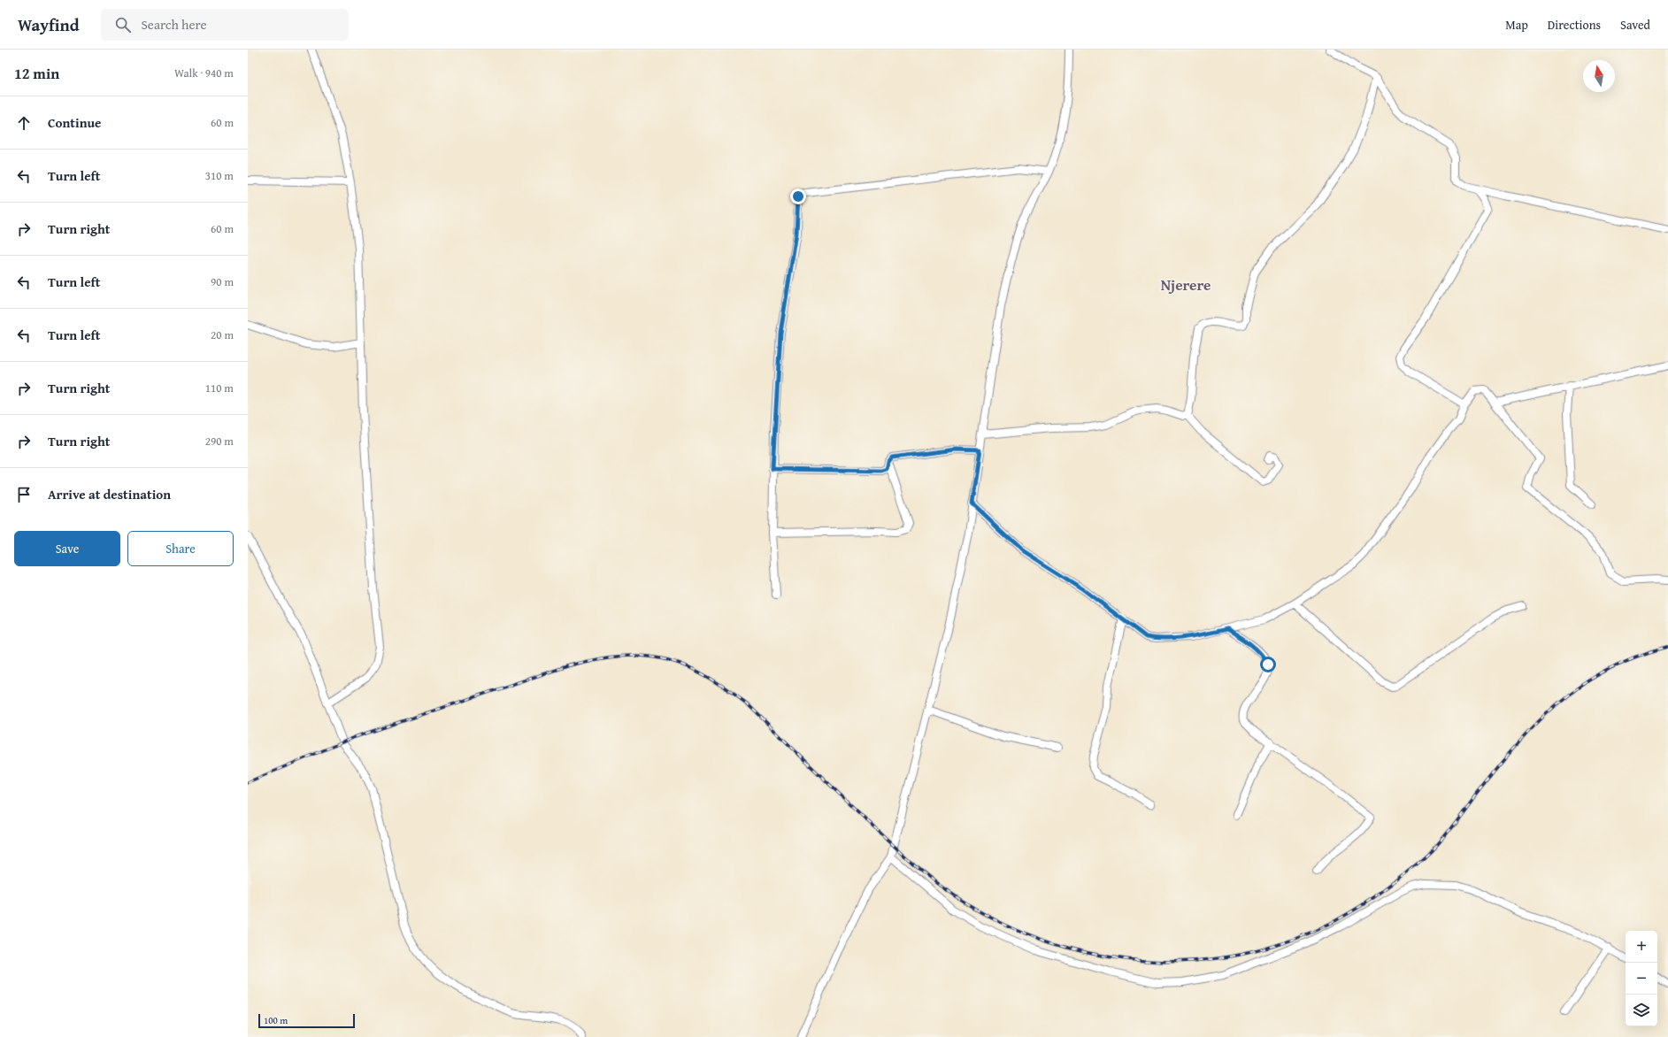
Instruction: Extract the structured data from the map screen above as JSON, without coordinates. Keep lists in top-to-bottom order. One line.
{"districts":["Njerere"],"scale_bar":"100 m","north":"top","page":{"header":"Wayfind","search":"Search here","nav":["Map","Directions","Saved"],"heading":["12 min","Walk · 940 m"],"list":[["Continue","60 m"],["Turn left","310 m"],["Turn right","60 m"],["Turn left","90 m"],["Turn left","20 m"],["Turn right","110 m"],["Turn right","290 m"],"Arrive at destination"],"buttons":["Save","Share"],"map_buttons":["+","−"],"scale":"100 m"}}
